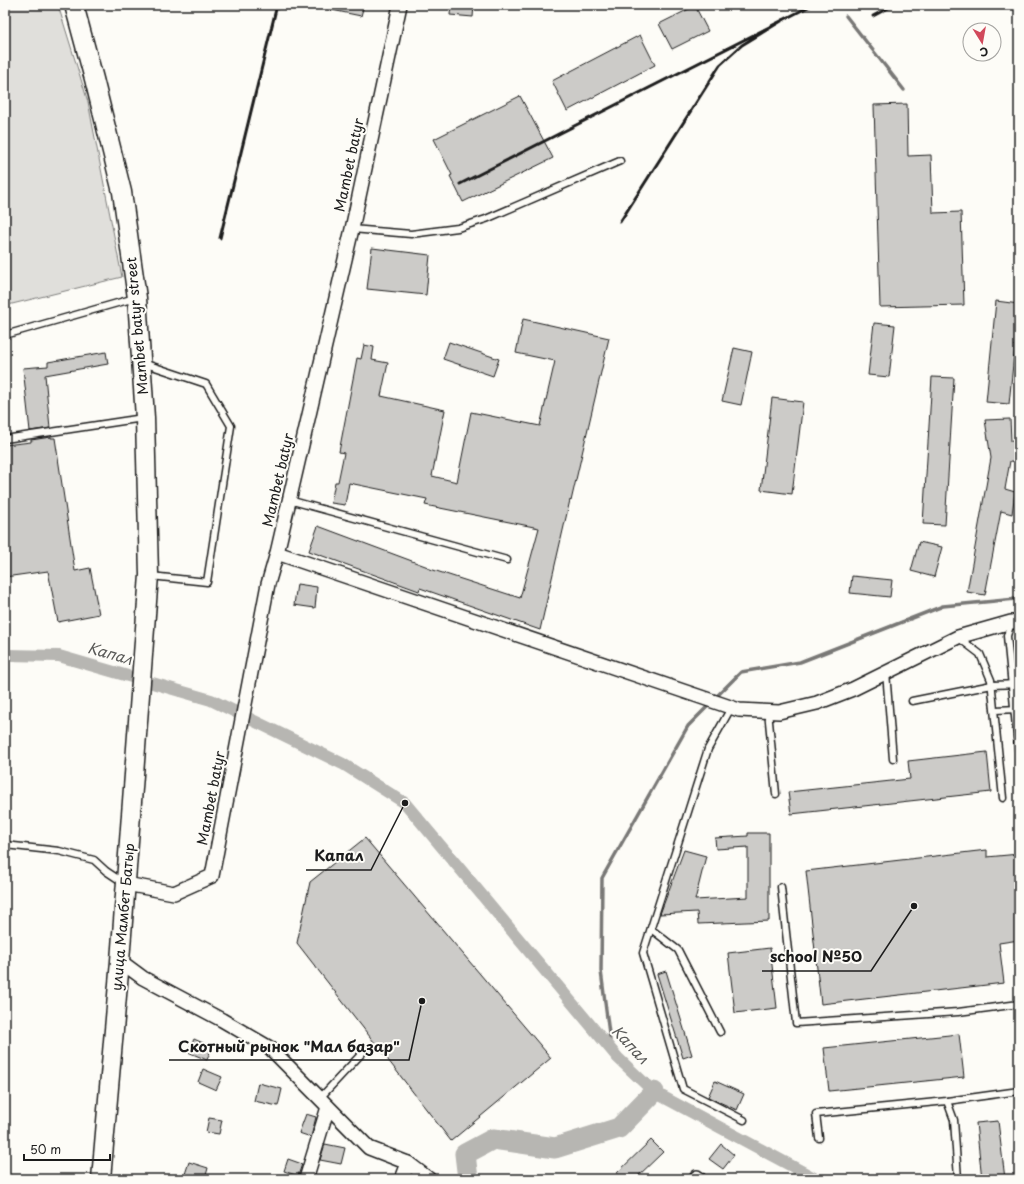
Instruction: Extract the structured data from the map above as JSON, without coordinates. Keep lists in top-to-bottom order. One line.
{"streets":{"main road":["Mambet batyr street","улица Мамбет Батыр"],"street":["Mambet batyr"]},"crossings":[["Mambet batyr","улица Мамбет Батыр"],["Mambet batyr street","улица Мамбет Батыр"]],"water":["Капал"],"places":["Капал","school №50","Скотный рынок \"Мал базар\""],"scale_bar":"50 m","north":"bottom"}
